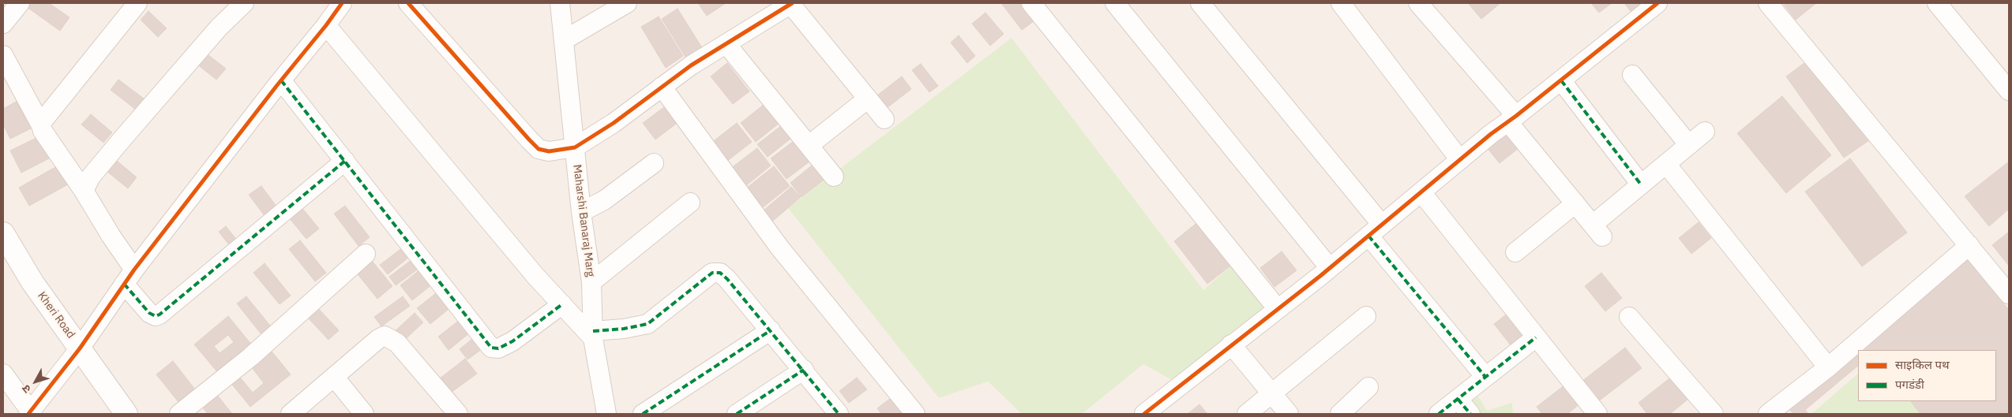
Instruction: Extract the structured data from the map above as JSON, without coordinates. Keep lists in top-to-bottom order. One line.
{"streets":{"street":["Maharshi Banaraj Marg","Kheri Road"]},"legend":["साइकिल पथ","पगडंडी"],"north":"bottom left"}
